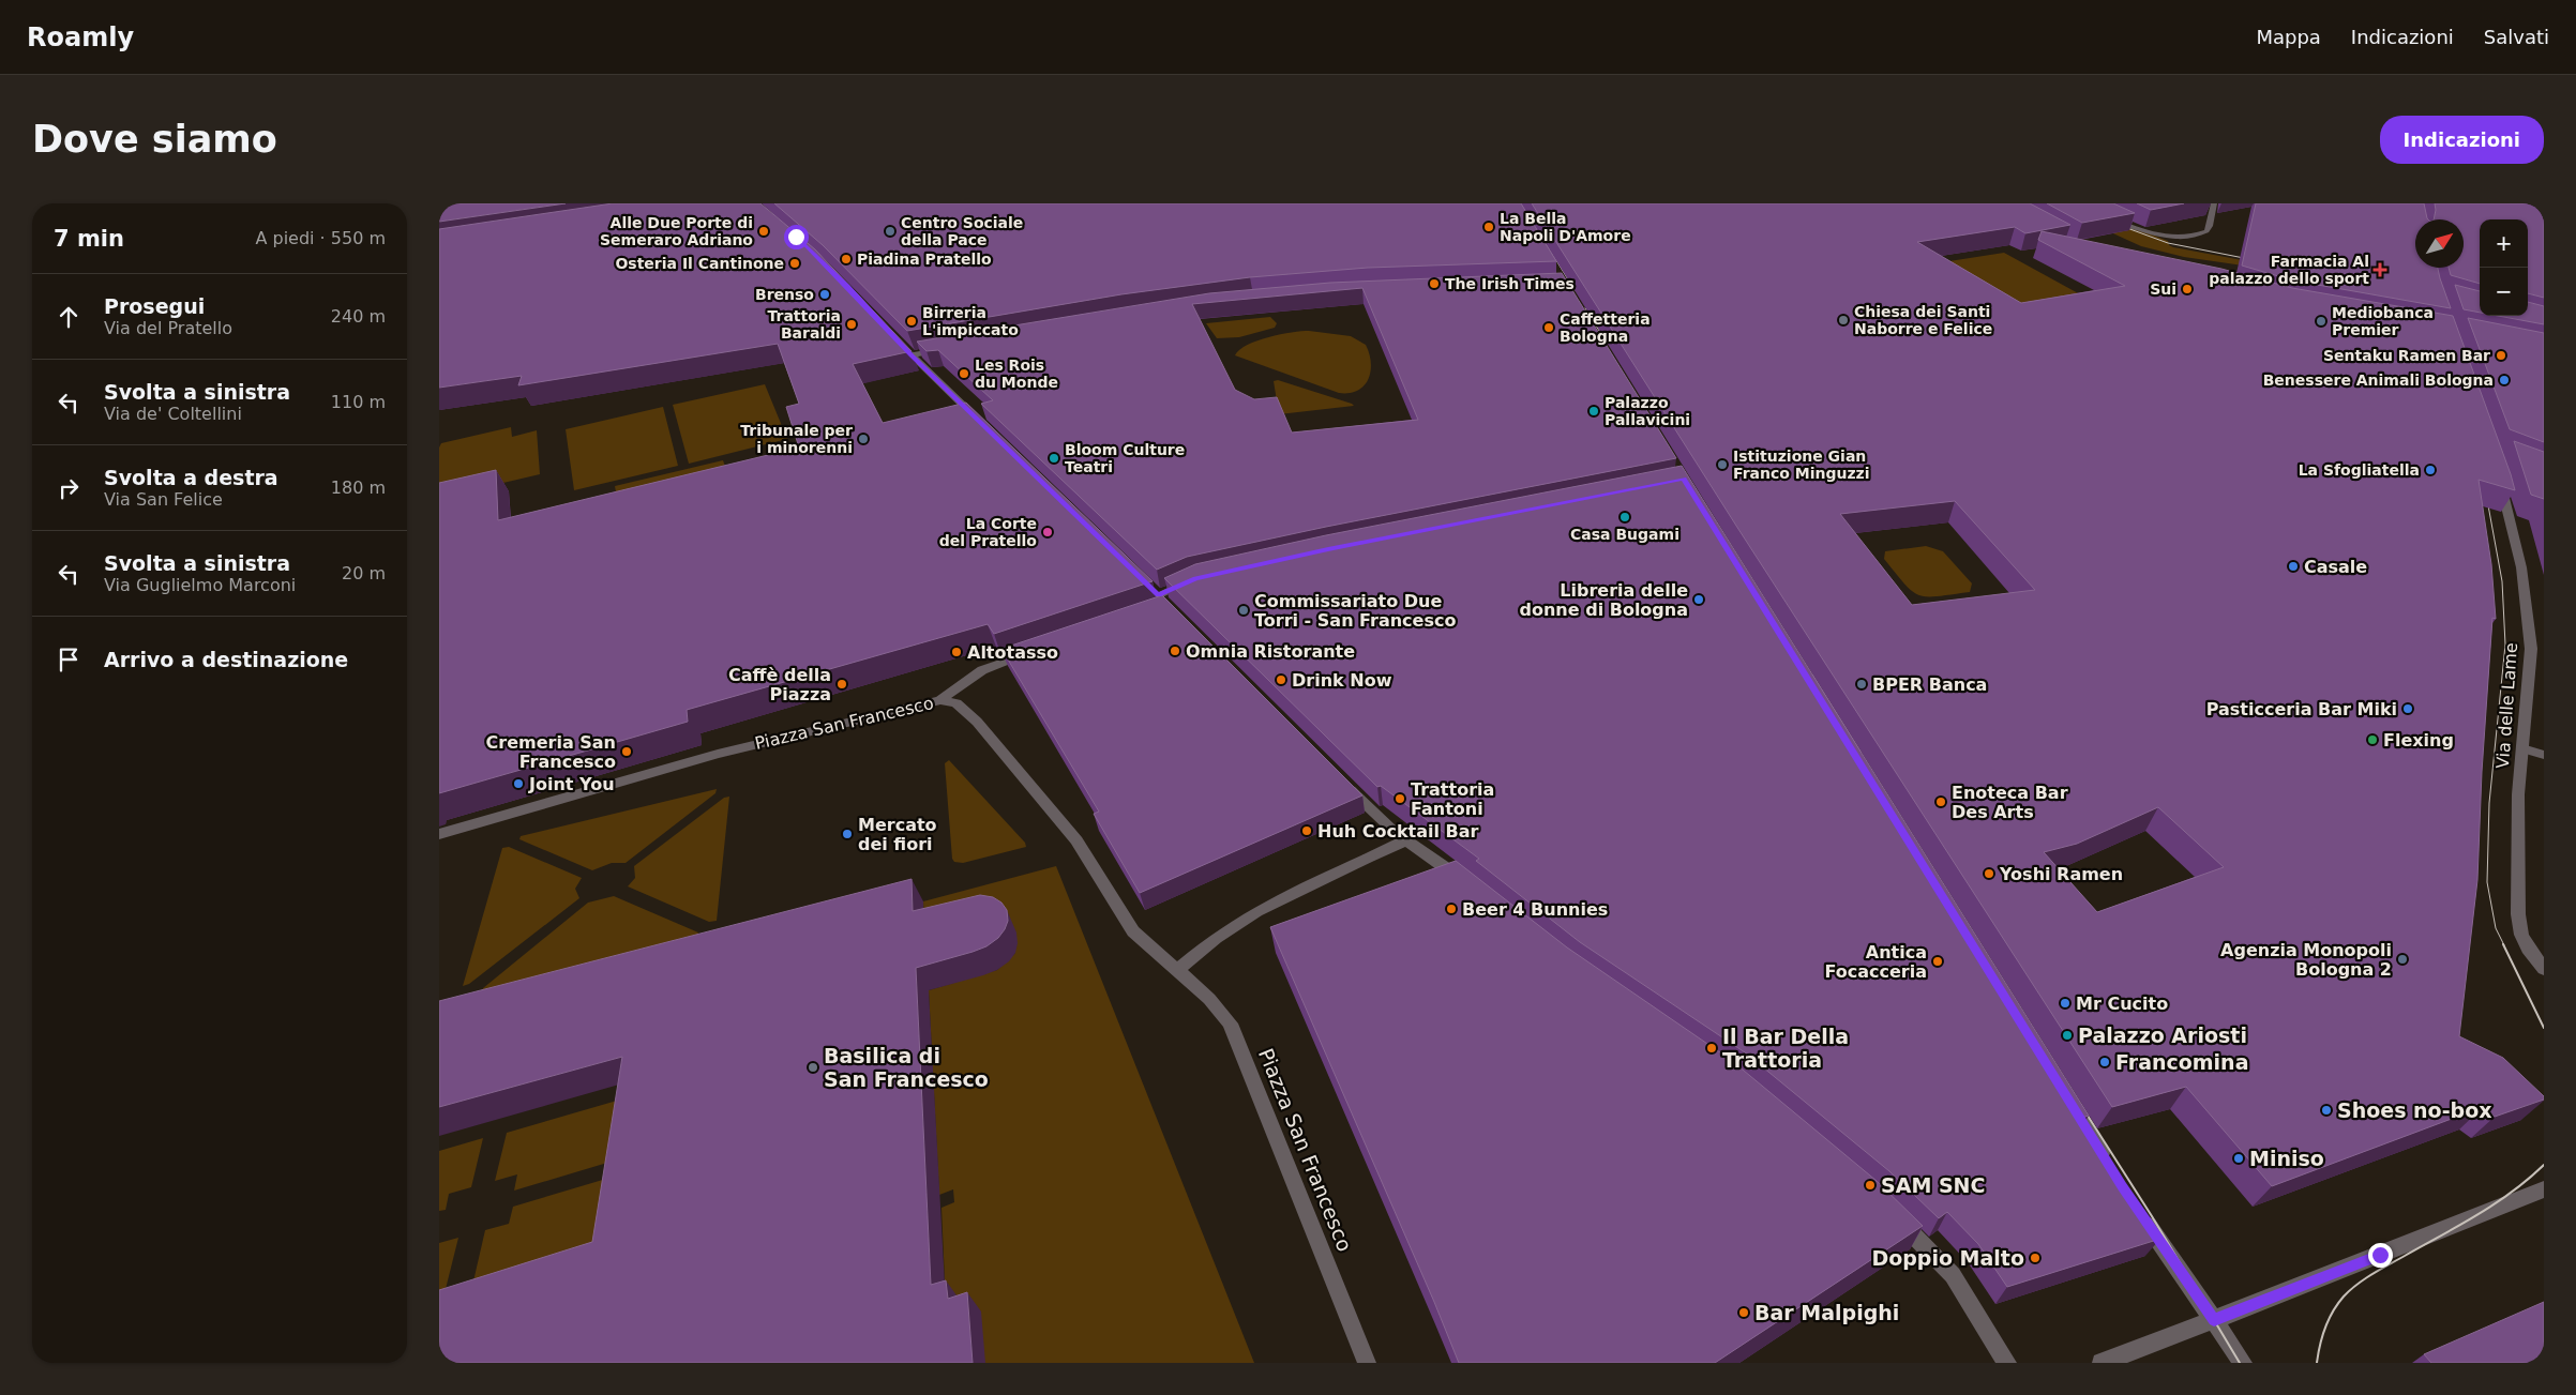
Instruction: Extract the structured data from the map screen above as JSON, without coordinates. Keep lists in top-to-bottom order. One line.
{"streets":{"street":["Via delle Lame","Piazza San Francesco"]},"places":{"other":["La Bella Napoli D'Amore","Alle Due Porte di Semeraro Adriano","Centro Sociale della Pace","Piadina Pratello","Osteria Il Cantinone","The Irish Times","Sui","Brenso","Chiesa dei Santi Naborre e Felice","Birreria L'impiccato","Mediobanca Premier","Trattoria Baraldi","Caffetteria Bologna","Sentaku Ramen Bar","Les Rois du Monde","Benessere Animali Bologna","Palazzo Pallavicini","Tribunale per i minorenni","Bloom Culture Teatri","Istituzione Gian Franco Minguzzi","La Sfogliatella","Casa Bugami","La Corte del Pratello","Casale","Libreria delle donne di Bologna","Commissariato Due Torri - San Francesco","Omnia Ristorante","Altotasso","Drink Now","Caffè della Piazza","BPER Banca","Pasticceria Bar Miki","Flexing","Cremeria San Francesco","Joint You","Trattoria Fantoni","Enoteca Bar Des Arts","Huh Cocktail Bar","Mercato dei fiori","Yoshi Ramen","Beer 4 Bunnies","Agenzia Monopoli Bologna 2","Antica Focacceria","Mr Cucito","Palazzo Ariosti","Il Bar Della Trattoria","Francomina","Basilica di San Francesco","Shoes no-box","Miniso","SAM SNC","Doppio Malto","Bar Malpighi"],"health":["Farmacia Al palazzo dello sport"]},"north":"top right","page":{"header":"Roamly","nav":["Mappa","Indicazioni","Salvati"],"buttons":"Indicazioni","title":"Dove siamo","heading":["7 min","A piedi · 550 m"],"map_buttons":["+","−"],"list":[["Prosegui","Via del Pratello","240 m"],["Svolta a sinistra","Via de' Coltellini","110 m"],["Svolta a destra","Via San Felice","180 m"],["Svolta a sinistra","Via Guglielmo Marconi","20 m"],"Arrivo a destinazione"]}}
